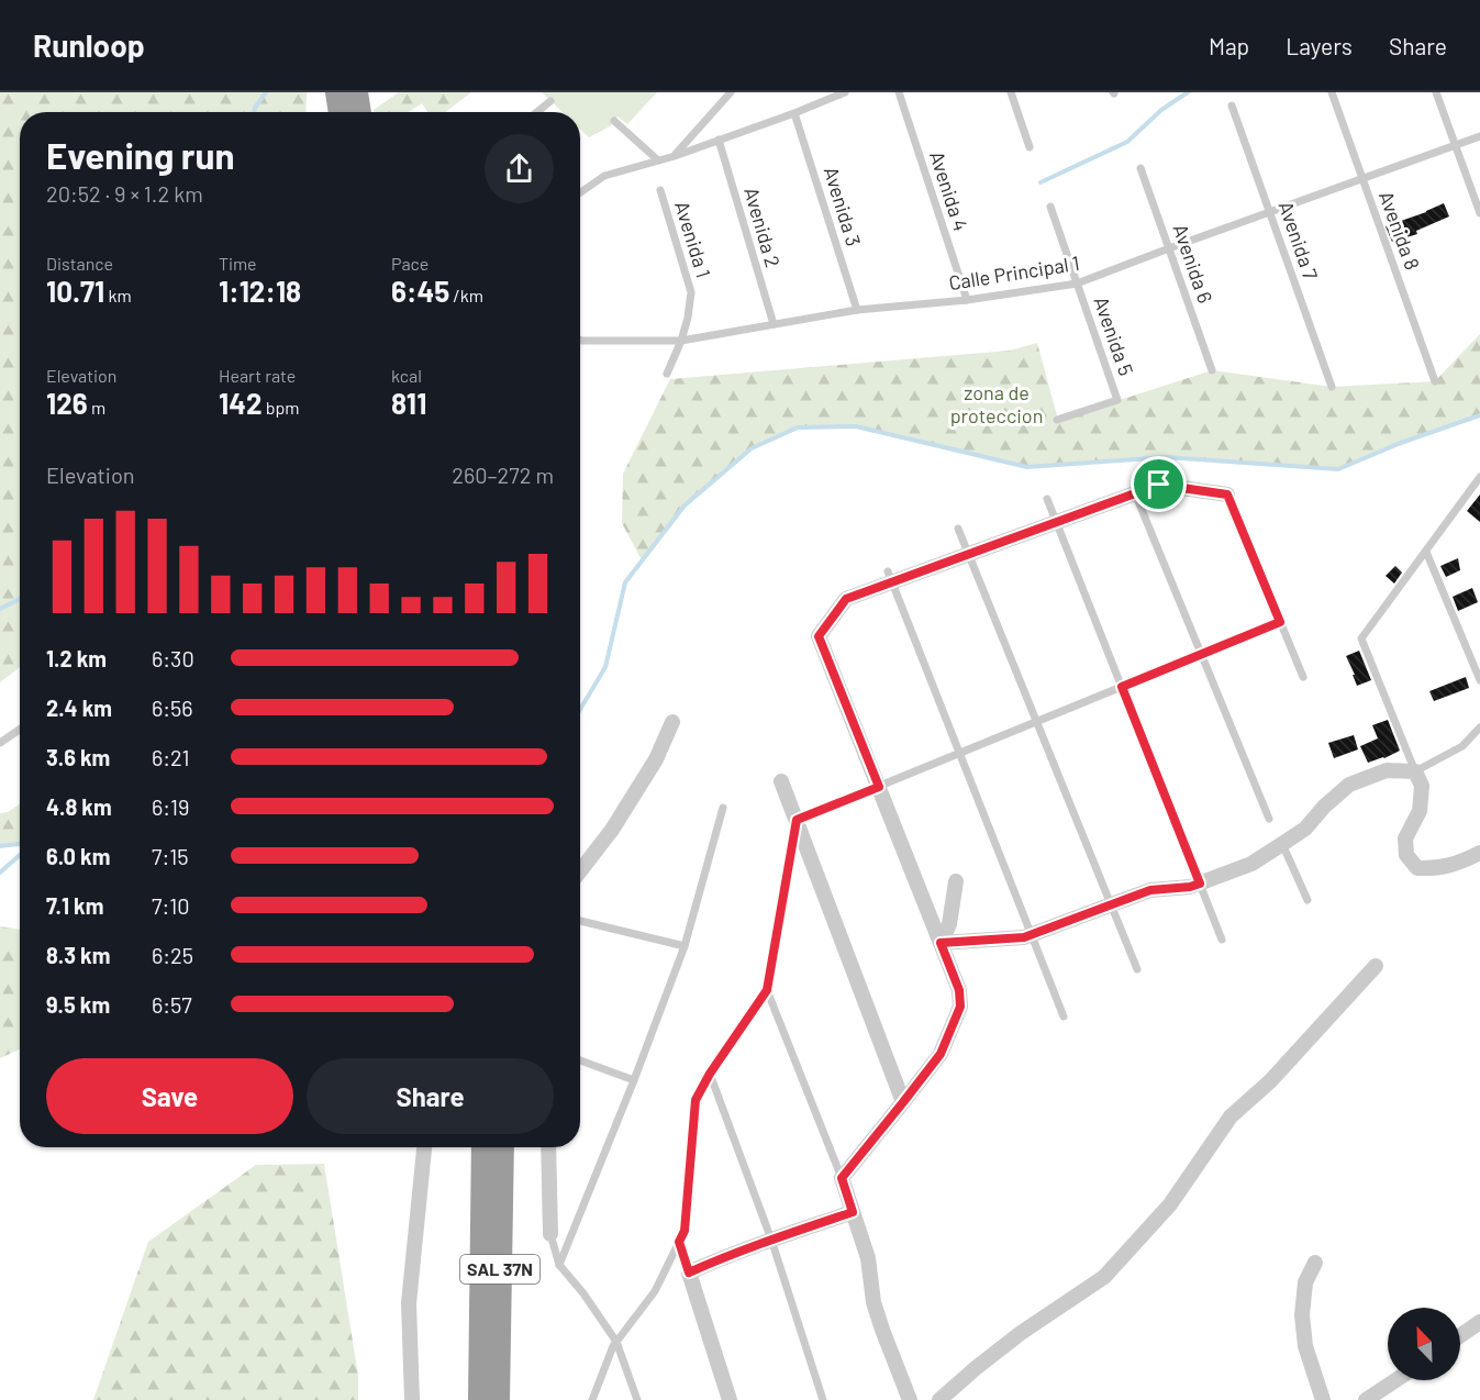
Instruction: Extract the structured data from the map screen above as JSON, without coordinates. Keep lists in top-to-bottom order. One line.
{"streets":{"highway":["SAL 37N"],"lane":["Avenida 4","Avenida 3","Avenida 2","Avenida 8","Avenida 1","Avenida 7","Avenida 6","Calle Principal 1","Avenida 5"]},"crossings":[["Avenida 4","Calle Principal 1"],["Avenida 3","Calle Principal 1"],["Avenida 2","Calle Principal 1"],["Avenida 8","Calle Principal 1"],["Avenida 1","Calle Principal 1"],["Avenida 7","Calle Principal 1"],["Avenida 6","Calle Principal 1"],["Calle Principal 1","Avenida 5"]],"parks":["zona de proteccion"],"north":"top left","page":{"header":"Runloop","nav":["Map","Layers","Share"],"heading":["Evening run","20:52 · 9 × 1.2 km"],"stats":[["Distance","10.71 km"],["Time","1:12:18"],["Pace","6:45 /km"],["Elevation","126 m"],["Heart rate","142 bpm"],["kcal","811"]],"chart":["Elevation","260–272 m"],"list":[{"name":"1.2 km","note":"6:30"},{"name":"2.4 km","note":"6:56"},{"name":"3.6 km","note":"6:21"},{"name":"4.8 km","note":"6:19"},{"name":"6.0 km","note":"7:15"},{"name":"7.1 km","note":"7:10"},{"name":"8.3 km","note":"6:25"},{"name":"9.5 km","note":"6:57"}],"buttons":["Save","Share"]}}
